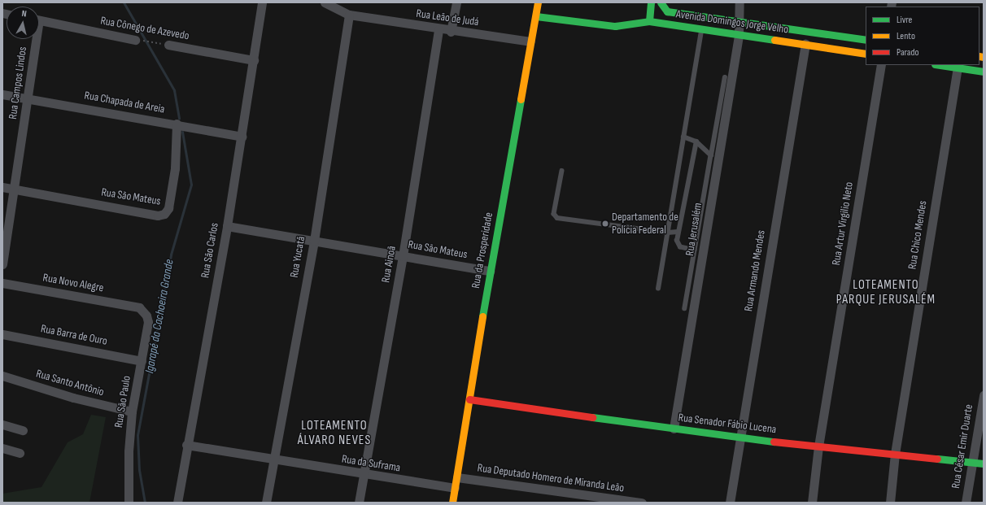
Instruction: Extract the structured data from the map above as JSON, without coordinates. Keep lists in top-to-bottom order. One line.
{"streets":{"street":["Rua Leão de Judá","Avenida Domingos Jorge Velho","Rua Cônego de Azevedo","Rua Campos Lindos","Rua Chapada de Areia","Rua São Mateus","Rua Artur Virgilio Neto","Rua Jerusalém","Rua Chico Mendes","Rua São Carlos","Rua da Prosperidade","Rua Yucatã","Rua Ainoã","Rua Armando Mendes","Rua Novo Alegre","Rua Barra de Ouro","Rua Santo Antônio","Rua São Paulo","Rua Senador Fábio Lucena","Rua César Emir Duarte","Rua da Suframa","Rua Deputado Homero de Miranda Leão"]},"crossings":[["Rua Leão de Judá","Rua da Prosperidade"],["Rua Leão de Judá","Rua Yucatã"],["Rua Leão de Judá","Rua Ainoã"],["Avenida Domingos Jorge Velho","Rua Jerusalém"],["Avenida Domingos Jorge Velho","Rua da Prosperidade"],["Avenida Domingos Jorge Velho","Rua Armando Mendes"],["Rua Cônego de Azevedo","Rua São Carlos"],["Rua Campos Lindos","Rua Chapada de Areia"],["Rua Campos Lindos","Rua São Mateus"],["Rua Chapada de Areia","Rua São Mateus"],["Rua Chapada de Areia","Rua São Carlos"],["Rua São Mateus","Rua São Carlos"],["Rua São Mateus","Rua da Prosperidade"],["Rua São Mateus","Rua Yucatã"],["Rua São Mateus","Rua Ainoã"],["Rua Artur Virgilio Neto","Rua Senador Fábio Lucena"],["Rua Jerusalém","Rua Senador Fábio Lucena"],["Rua Chico Mendes","Rua Senador Fábio Lucena"],["Rua São Carlos","Rua da Suframa"],["Rua da Prosperidade","Rua Senador Fábio Lucena"],["Rua da Prosperidade","Rua da Suframa"],["Rua da Prosperidade","Rua Deputado Homero de Miranda Leão"],["Rua Yucatã","Rua da Suframa"],["Rua Ainoã","Rua da Suframa"],["Rua Armando Mendes","Rua Senador Fábio Lucena"],["Rua Novo Alegre","Rua São Paulo"],["Rua Barra de Ouro","Rua São Paulo"],["Rua Santo Antônio","Rua São Paulo"],["Rua Senador Fábio Lucena","Rua César Emir Duarte"]],"districts":["LOTEAMENTO PARQUE JERUSALÉM","LOTEAMENTO ÁLVARO NEVES"],"water":["Igarapé da Cachoeira Grande"],"places":["Departamento de Polícia Federal"],"legend":["Livre","Lento","Parado"],"north":"top"}
